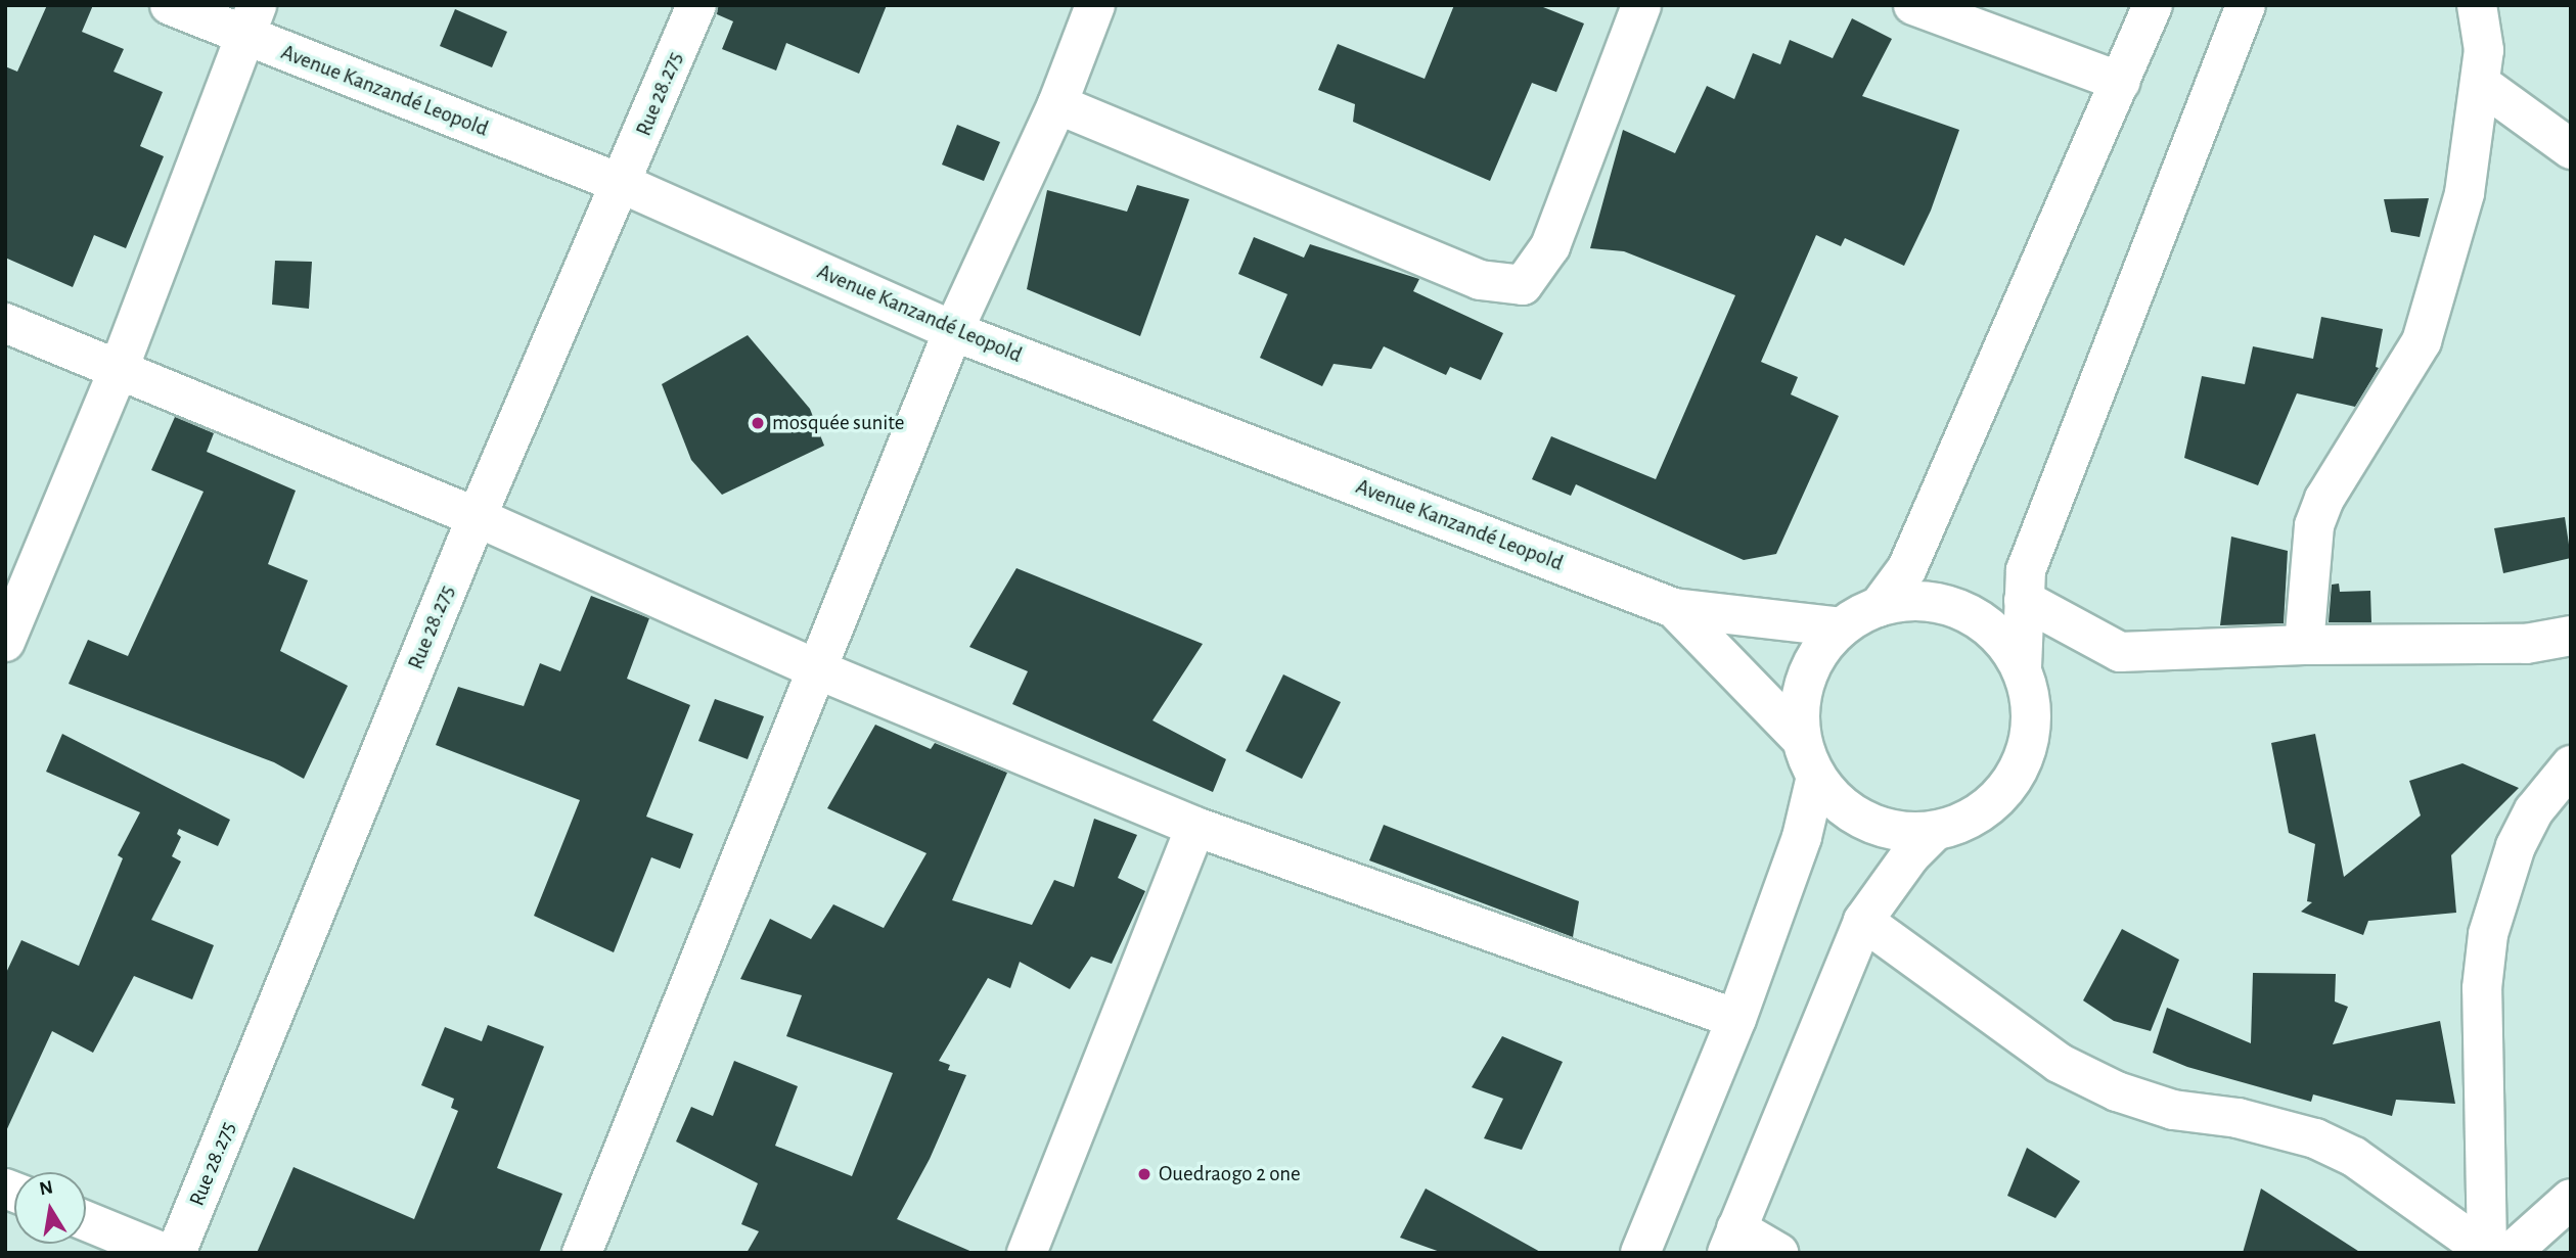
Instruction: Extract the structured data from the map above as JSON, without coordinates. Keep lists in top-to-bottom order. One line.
{"streets":{"street":["Avenue Kanzandé Leopold","Rue 28.275"]},"crossings":[["Avenue Kanzandé Leopold","Rue 28.275"]],"places":["mosquée sunite","Ouedraogo 2 one"],"north":"top"}
